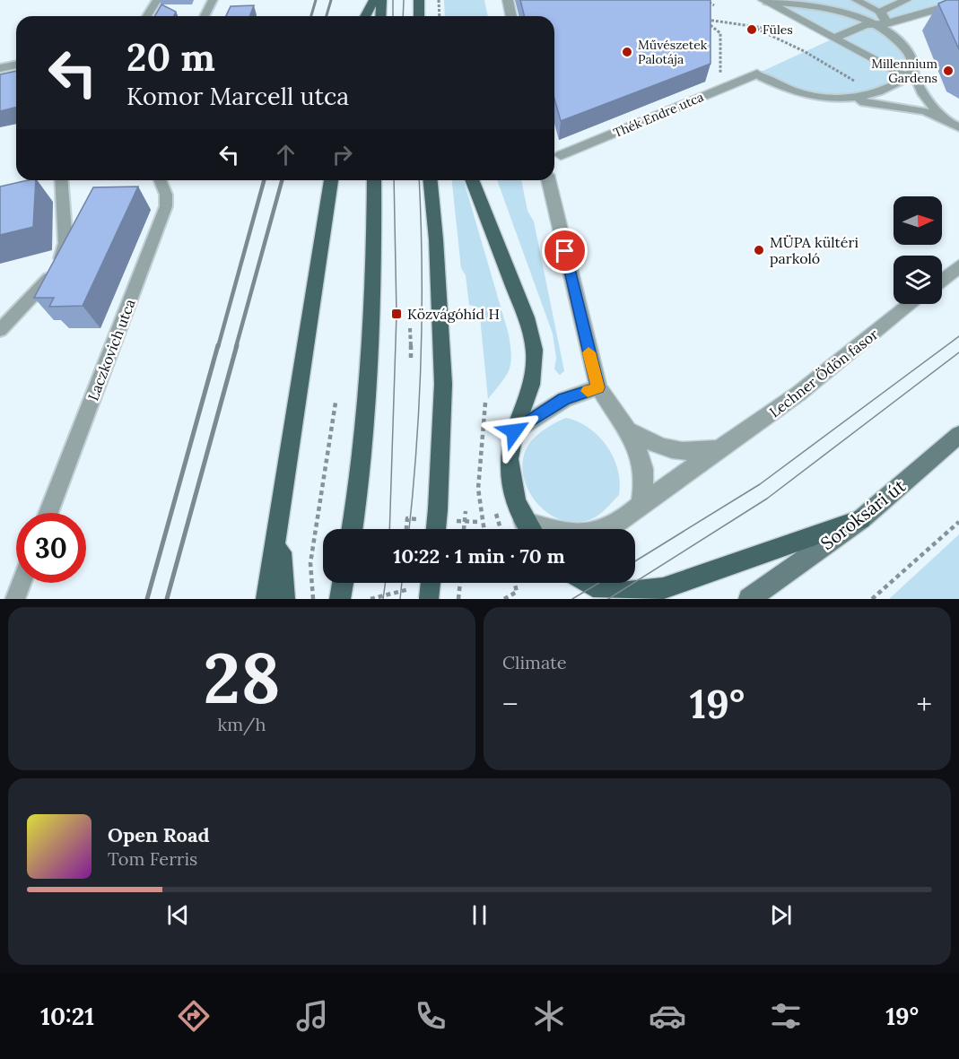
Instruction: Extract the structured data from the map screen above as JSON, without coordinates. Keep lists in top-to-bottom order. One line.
{"streets":{"main road":["Soroksári út"],"street":["Thék Endre utca","Lechner Ödön fasor"],"lane":["Laczkovich utca"]},"places":{"other":["Füles","Művészetek Palotája","Millennium Gardens","MÜPA kültéri parkoló"],"transit":["Közvágóhíd H"]},"north":"right","page":{"turn":["20 m","Komor Marcell utca"],"limit":"30","trip":"10:22 · 1 min · 70 m","tile":[["28","km/h"],"Climate"],"heat":["−","19°","+"],"song":["Open Road","Tom Ferris"],"tabs":["10:21","19°"]}}
